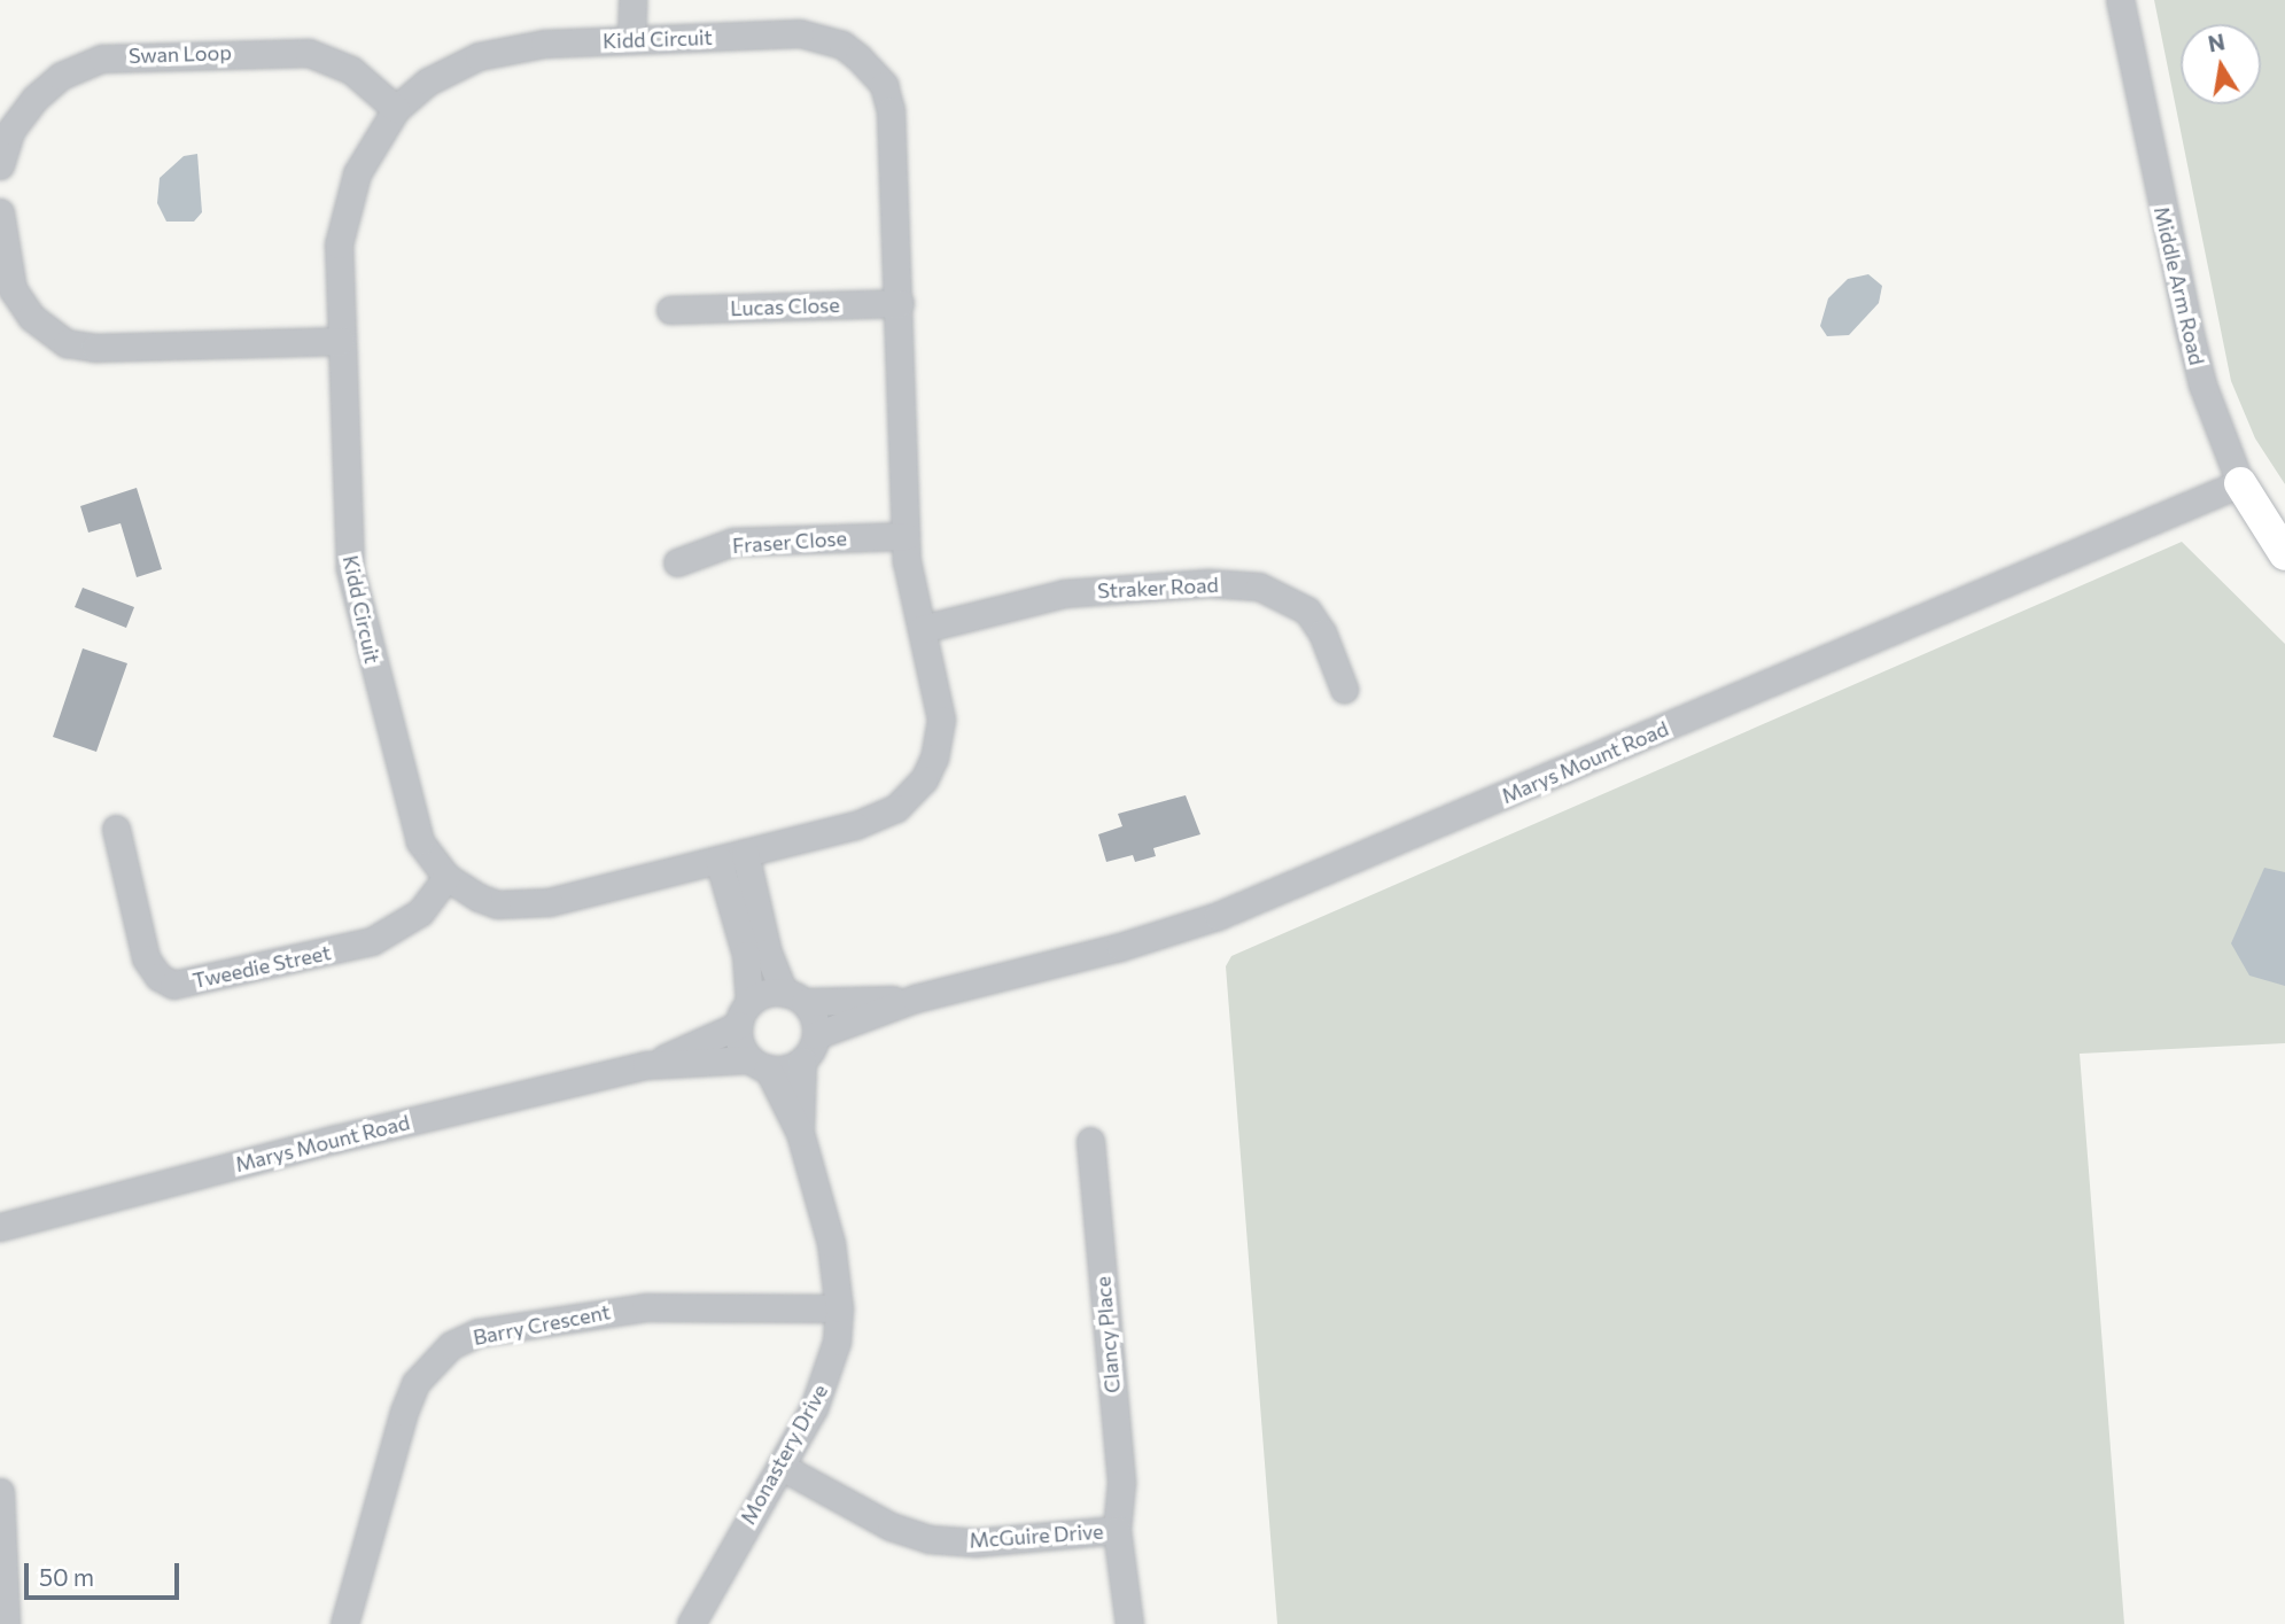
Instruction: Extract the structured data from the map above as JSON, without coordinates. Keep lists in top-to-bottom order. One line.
{"streets":{"main road":["Middle Arm Road"],"street":["Kidd Circuit","Swan Loop","Lucas Close","Fraser Close","Straker Road","Marys Mount Road","Tweedie Street","Barry Crescent","Clancy Place","Monastery Drive","McGuire Drive"]},"crossings":[["Kidd Circuit","Swan Loop"],["Kidd Circuit","Lucas Close"],["Kidd Circuit","Fraser Close"],["Kidd Circuit","Straker Road"],["Kidd Circuit","Tweedie Street"],["Kidd Circuit","Monastery Drive"],["Middle Arm Road","Marys Mount Road"],["Marys Mount Road","Monastery Drive"],["Barry Crescent","Monastery Drive"],["Clancy Place","McGuire Drive"],["Monastery Drive","McGuire Drive"]],"scale_bar":"50 m","north":"top"}
